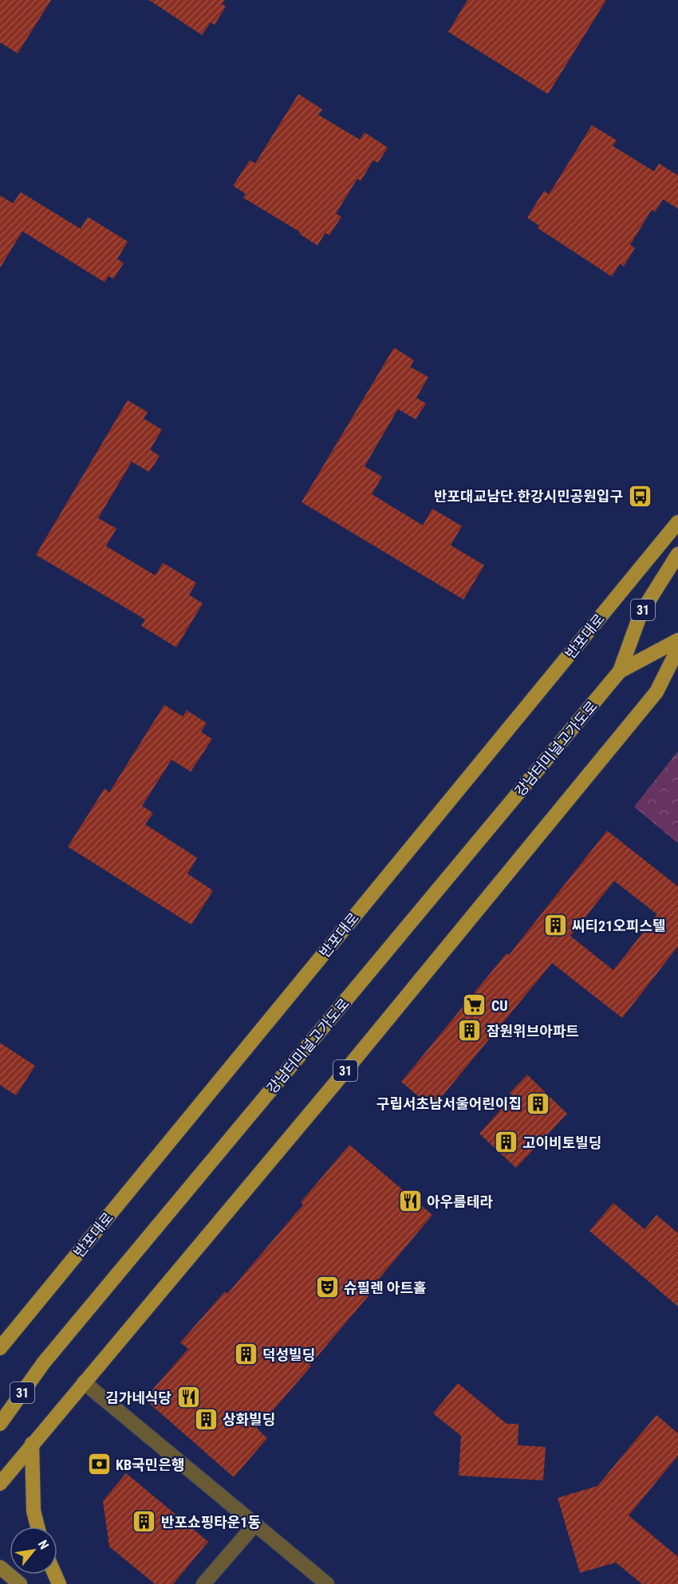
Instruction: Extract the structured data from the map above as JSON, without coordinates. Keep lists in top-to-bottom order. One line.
{"streets":{"main road":["31","반포대로","강남터미널고가도로"]},"crossings":[["31","강남터미널고가도로"]],"places":{"bus stop":["반포대교남단.한강시민공원입구"],"building":["씨티21오피스텔","잠원위브아파트","구립서초남서울어린이집","고이비토빌딩","덕성빌딩","상화빌딩","반포쇼핑타운1동"],"supermarket":["CU"],"restaurant":["아우름테라","김가네식당"],"theatre":["슈필렌 아트홀"],"bank":["KB국민은행"]},"north":"top right"}
